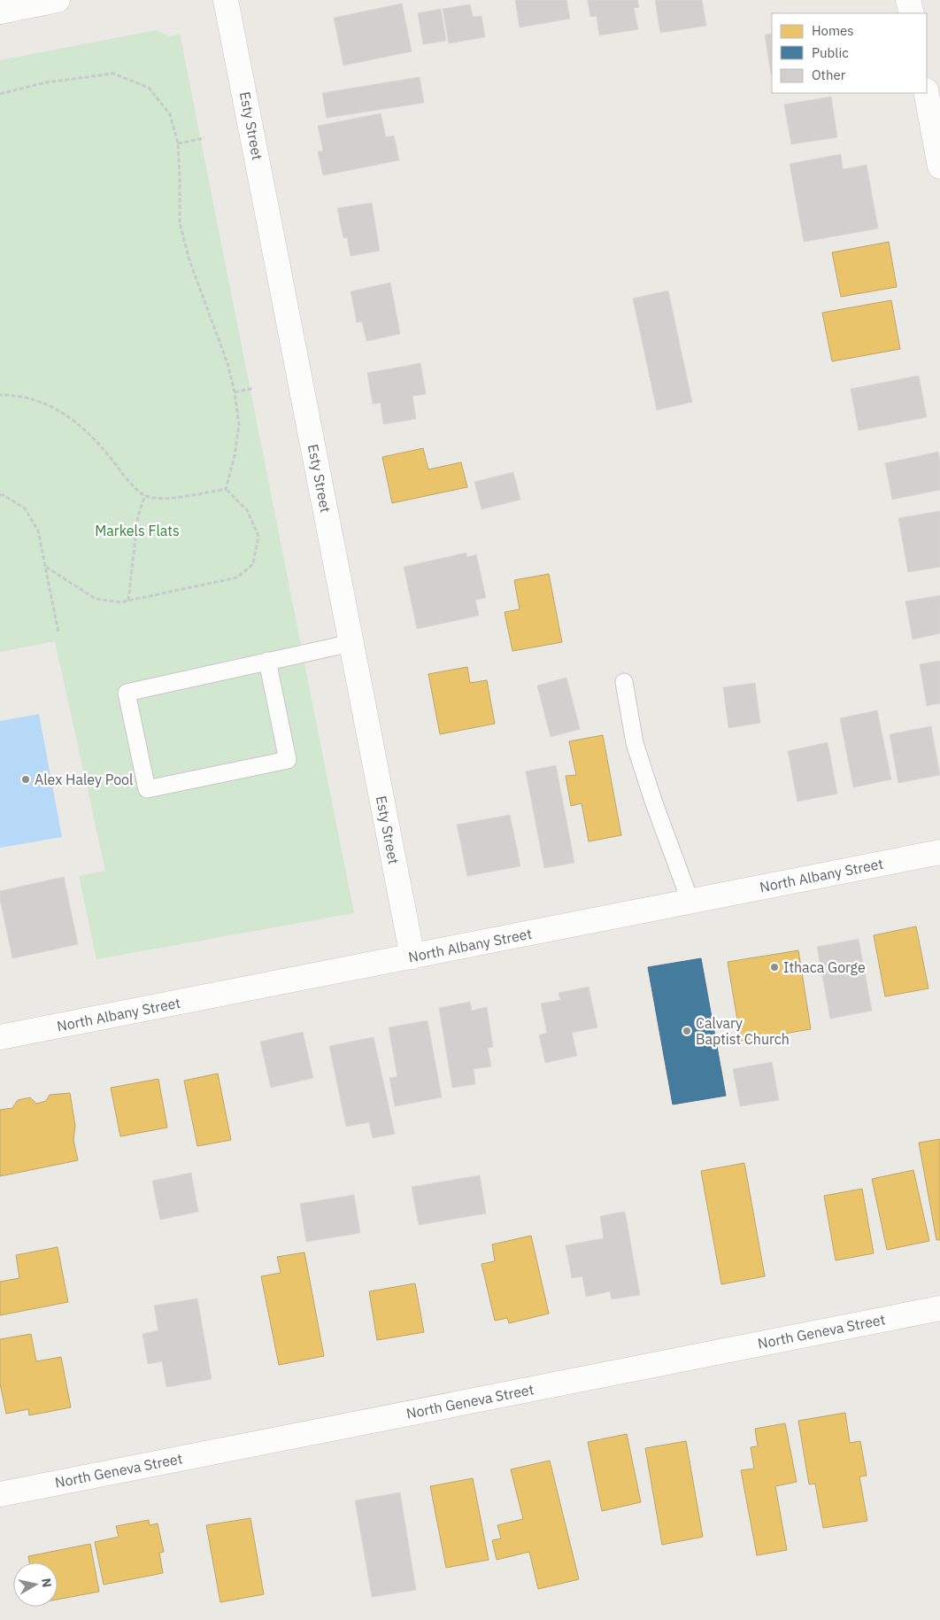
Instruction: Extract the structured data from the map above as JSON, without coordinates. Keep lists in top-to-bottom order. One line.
{"streets":{"street":["Esty Street","North Albany Street","North Geneva Street"]},"crossings":[["Esty Street","North Albany Street"]],"parks":["Markels Flats"],"places":["Alex Haley Pool","Ithaca Gorge","Calvary Baptist Church"],"legend":["Homes","Public","Other"],"north":"right"}
